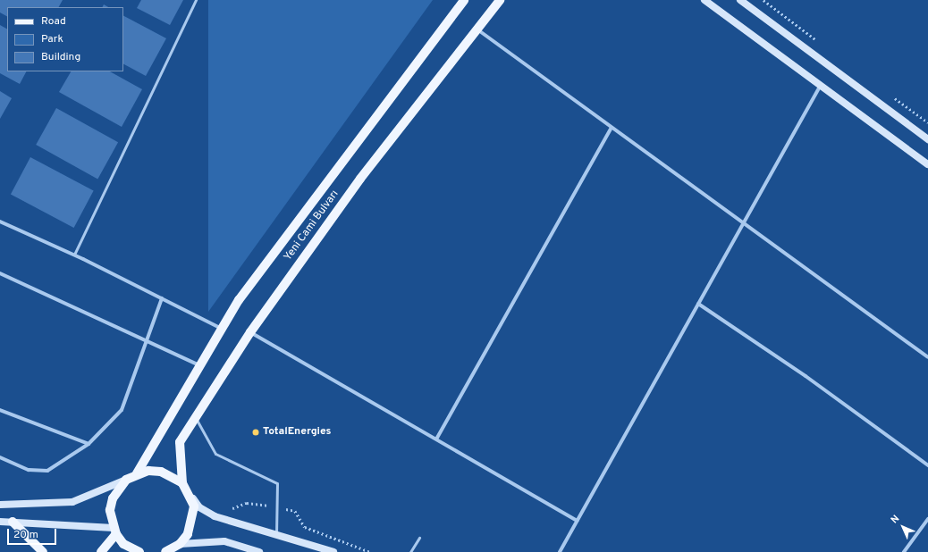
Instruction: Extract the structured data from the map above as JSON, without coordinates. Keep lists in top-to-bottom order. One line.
{"streets":{"main road":["Yeni Cami Bulvarı"]},"places":["TotalEnergies"],"legend":["Road","Park","Building"],"scale_bar":"20 m","north":"top left"}
